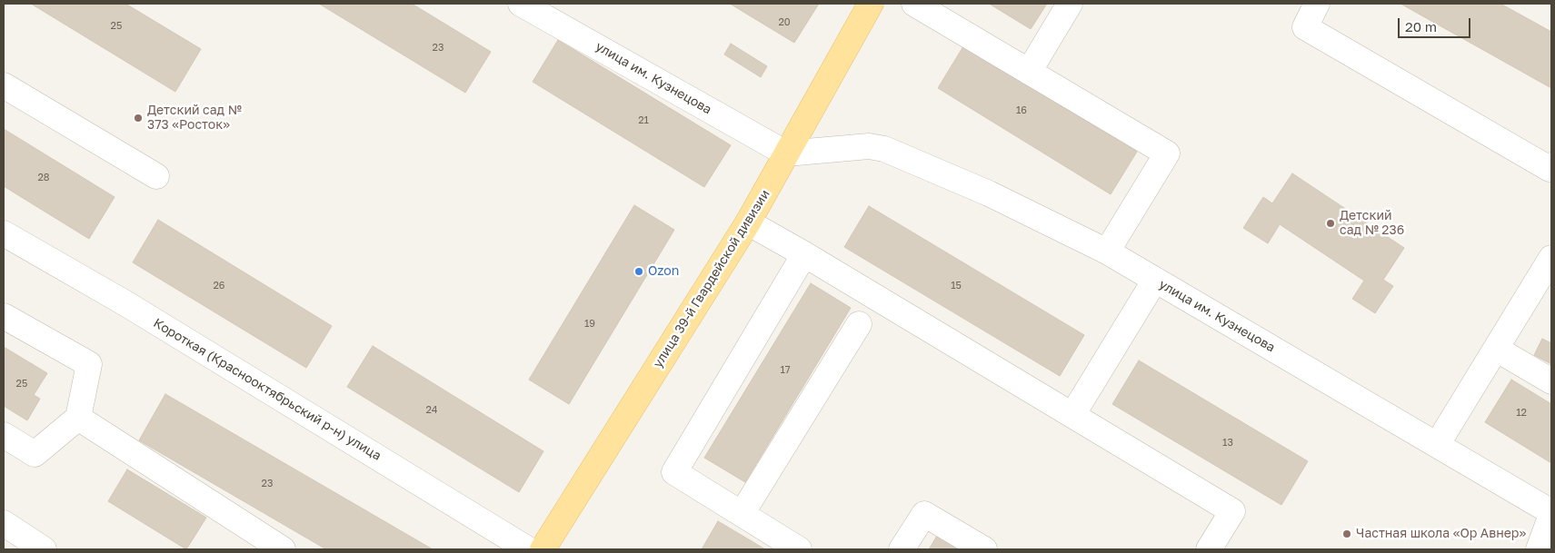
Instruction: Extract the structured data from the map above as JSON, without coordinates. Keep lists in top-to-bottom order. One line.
{"streets":{"main road":["улица 39-й Гвардейской дивизии"],"street":["улица им. Кузнецова","Короткая (Краснооктябрьский р-н) улица"]},"crossings":[["улица им. Кузнецова","улица 39-й Гвардейской дивизии"]],"places":["Детский сад № 373 «Росток»","Детский сад № 236","Ozon","Частная школа «Ор Авнер»"],"house_numbers":["20","25","23","16","21","28","26","15","19","17","25","24","12","13","23"],"scale_bar":"20 m"}
